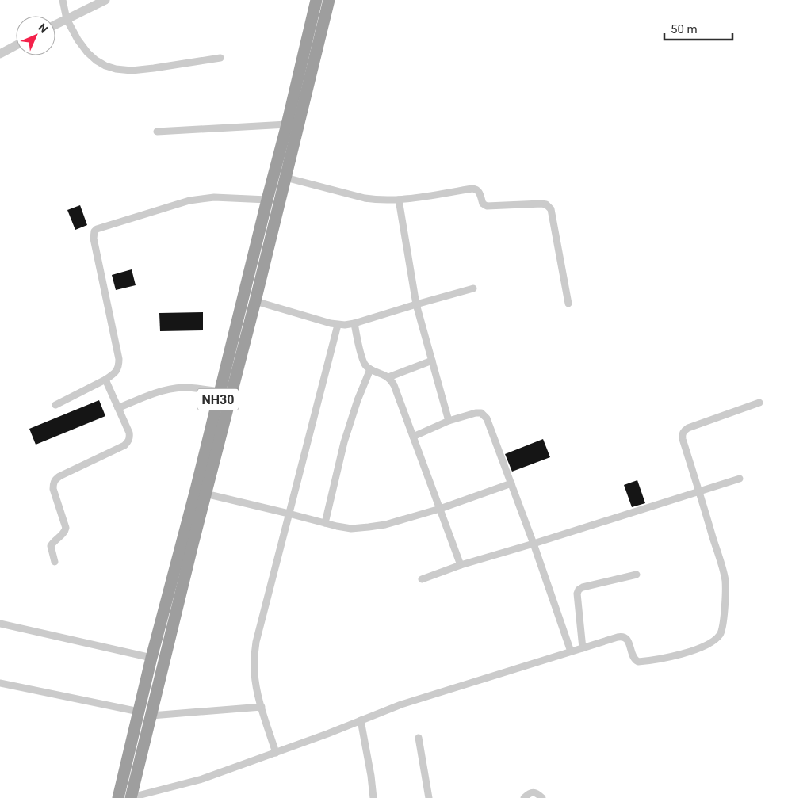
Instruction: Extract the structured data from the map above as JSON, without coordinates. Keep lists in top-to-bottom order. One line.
{"streets":{"highway":["NH30"]},"scale_bar":"50 m","north":"top right"}
